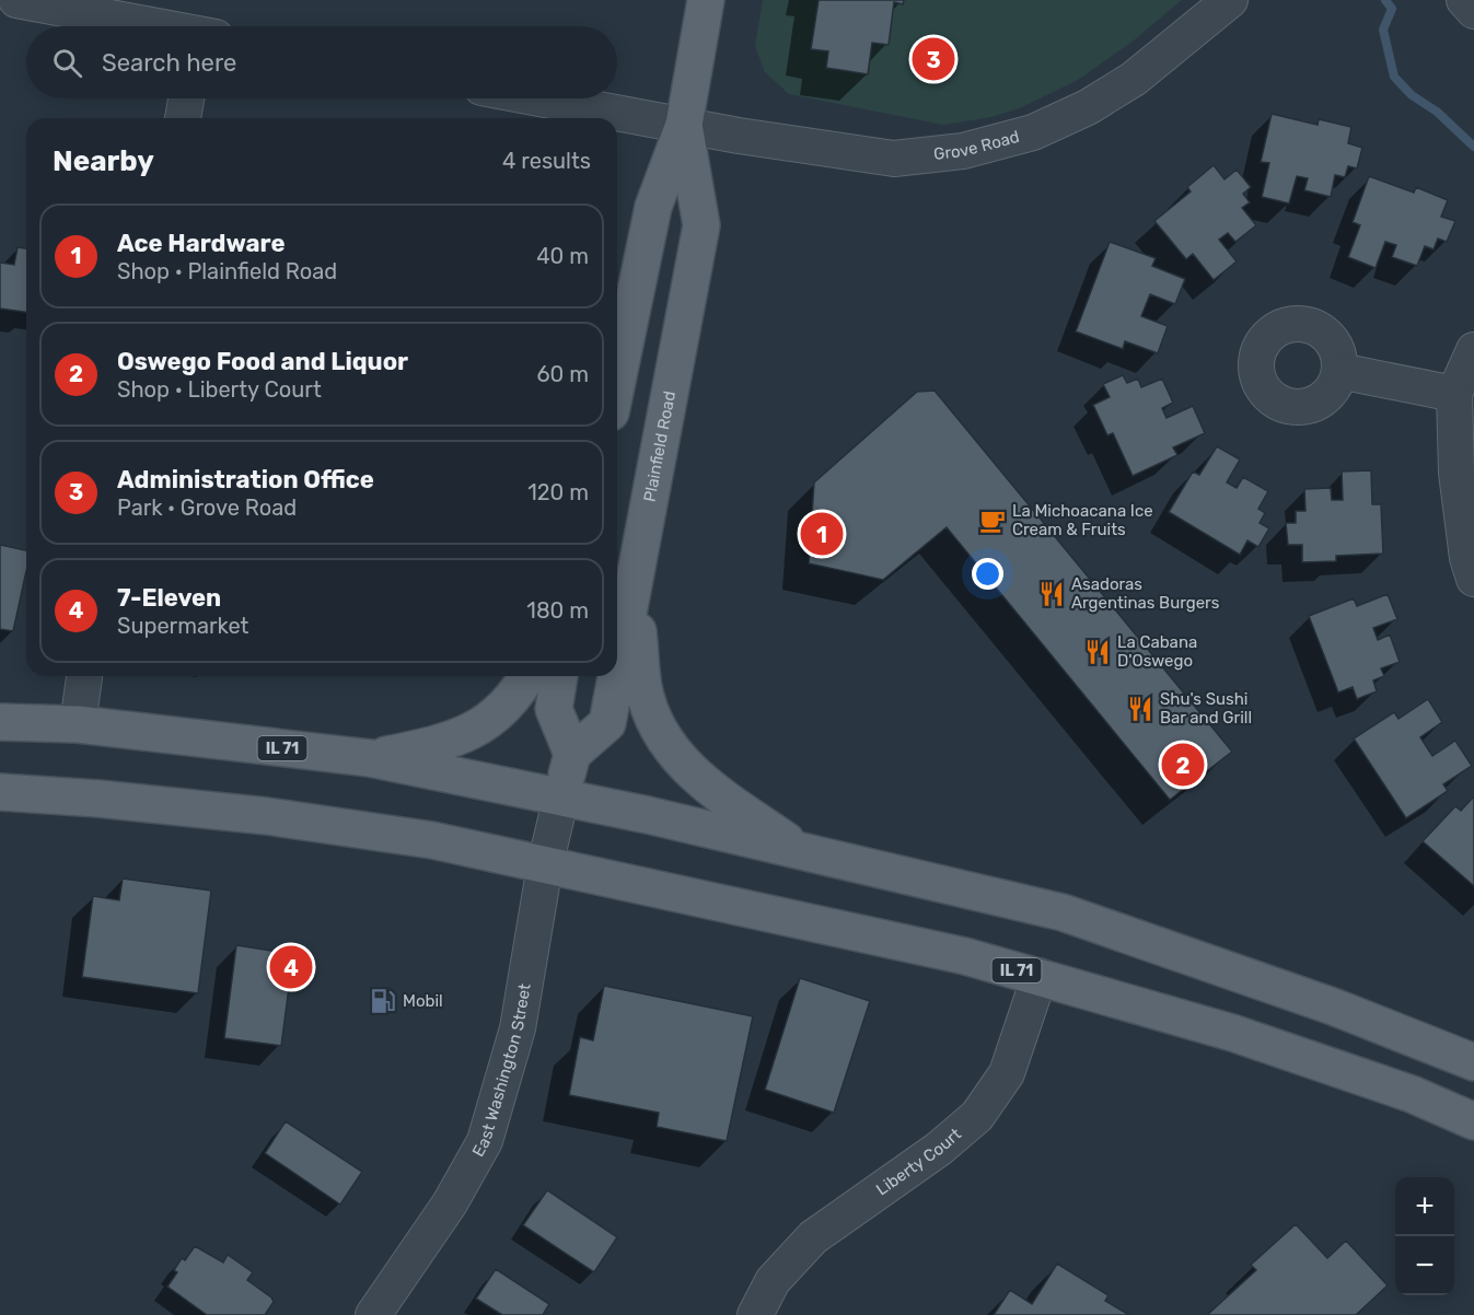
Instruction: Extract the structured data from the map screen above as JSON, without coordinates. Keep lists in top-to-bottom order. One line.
{"streets":{"main road":["Plainfield Road","IL 71"],"street":["Grove Road","East Washington Street","Liberty Court"]},"crossings":[["Grove Road","Plainfield Road"],["IL 71","East Washington Street"],["IL 71","Liberty Court"]],"places":{"cafe":["La Michoacana Ice Cream & Fruits"],"restaurant":["Asadoras Argentinas Burgers","La Cabana D'Oswego","Shu's Sushi Bar and Grill"],"fuel station":["Mobil"]},"page":{"search":"Search here","pins":["3","1","2","4"],"heading":["Nearby","4 results"],"list":[{"mark":"1","name":"Ace Hardware","note":"Shop · Plainfield Road","value":"40 m"},{"mark":"2","name":"Oswego Food and Liquor","note":"Shop · Liberty Court","value":"60 m"},{"mark":"3","name":"Administration Office","note":"Park · Grove Road","value":"120 m"},{"mark":"4","name":"7-Eleven","note":"Supermarket","value":"180 m"}],"map_buttons":["+","−"]}}
